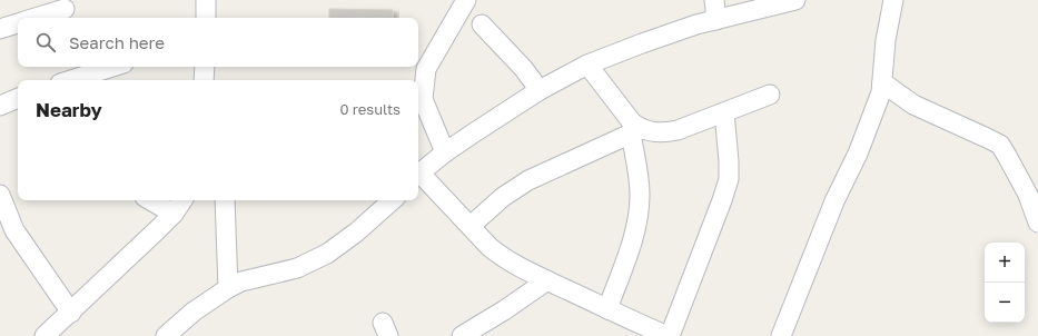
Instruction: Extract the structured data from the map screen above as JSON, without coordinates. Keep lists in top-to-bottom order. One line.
{"page":{"search":"Search here","heading":["Nearby","0 results"],"map_buttons":["+","−"]}}
